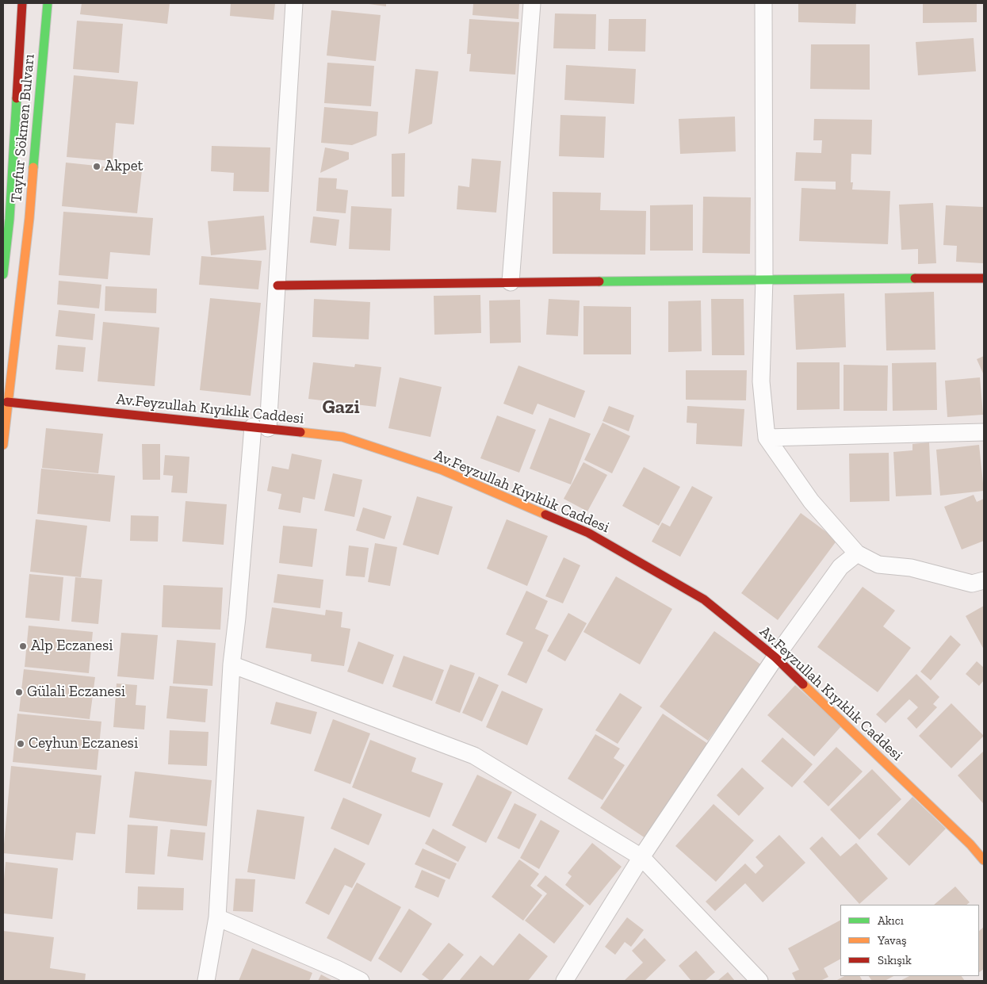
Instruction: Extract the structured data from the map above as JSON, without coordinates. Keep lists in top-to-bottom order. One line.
{"streets":{"street":["Tayfur Sökmen Bulvarı","Av.Feyzullah Kıyıklık Caddesi"]},"crossings":[["Tayfur Sökmen Bulvarı","Av.Feyzullah Kıyıklık Caddesi"]],"districts":["Gazi"],"places":["Akpet","Alp Eczanesi","Gülali Eczanesi","Ceyhun Eczanesi"],"legend":["Akıcı","Yavaş","Sıkışık"]}
